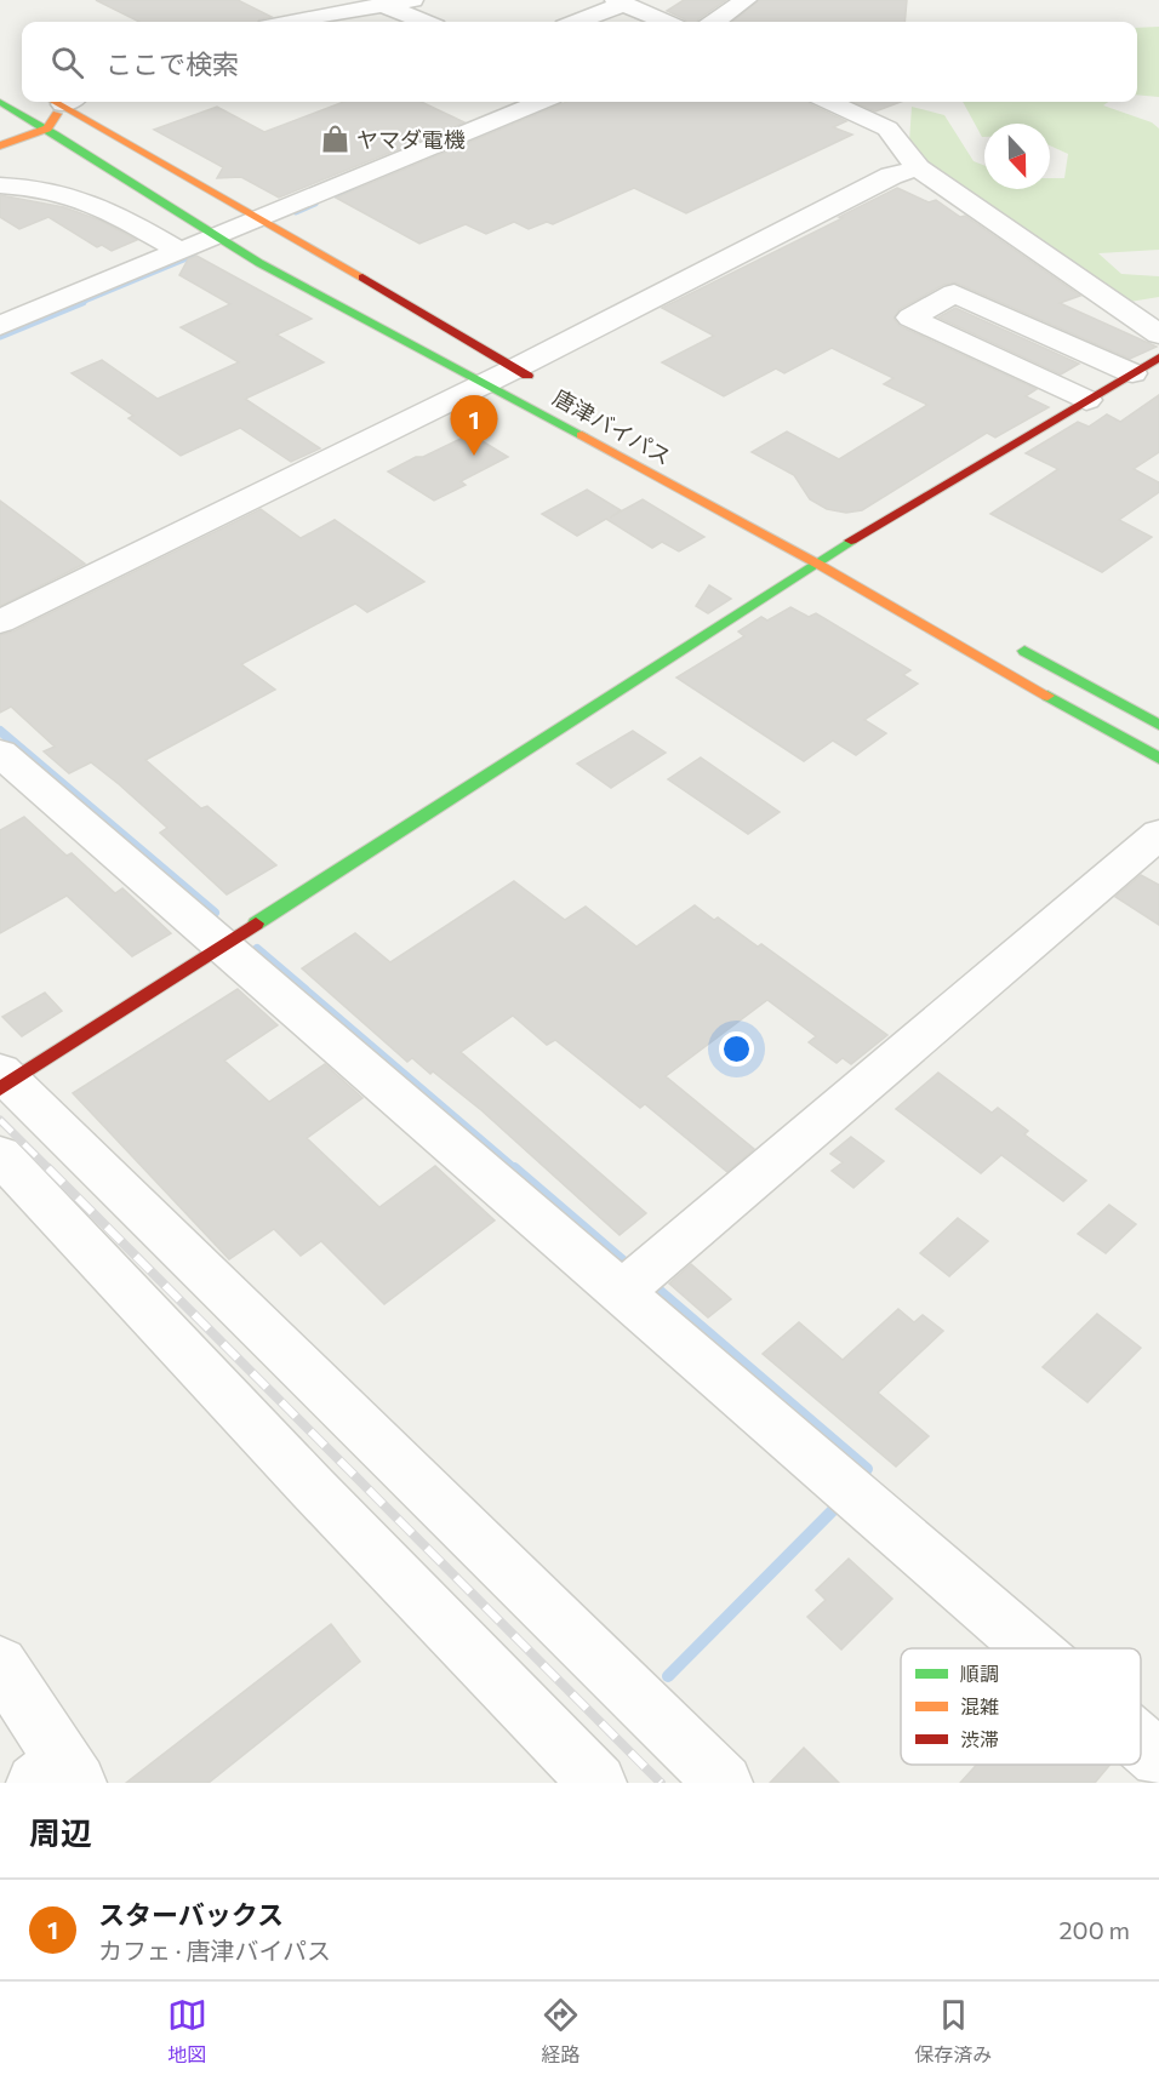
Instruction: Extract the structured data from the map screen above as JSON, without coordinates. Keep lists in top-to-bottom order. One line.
{"streets":{"main road":["唐津バイパス"]},"places":{"shop":["ヤマダ電機"]},"legend":["順調","混雑","渋滞"],"north":"bottom","page":{"search":"ここで検索","pins":"1","heading":"周辺","list":[{"mark":"1","name":"スターバックス","note":"カフェ · 唐津バイパス","value":"200 m"}],"nav":["地図","経路","保存済み"]}}
